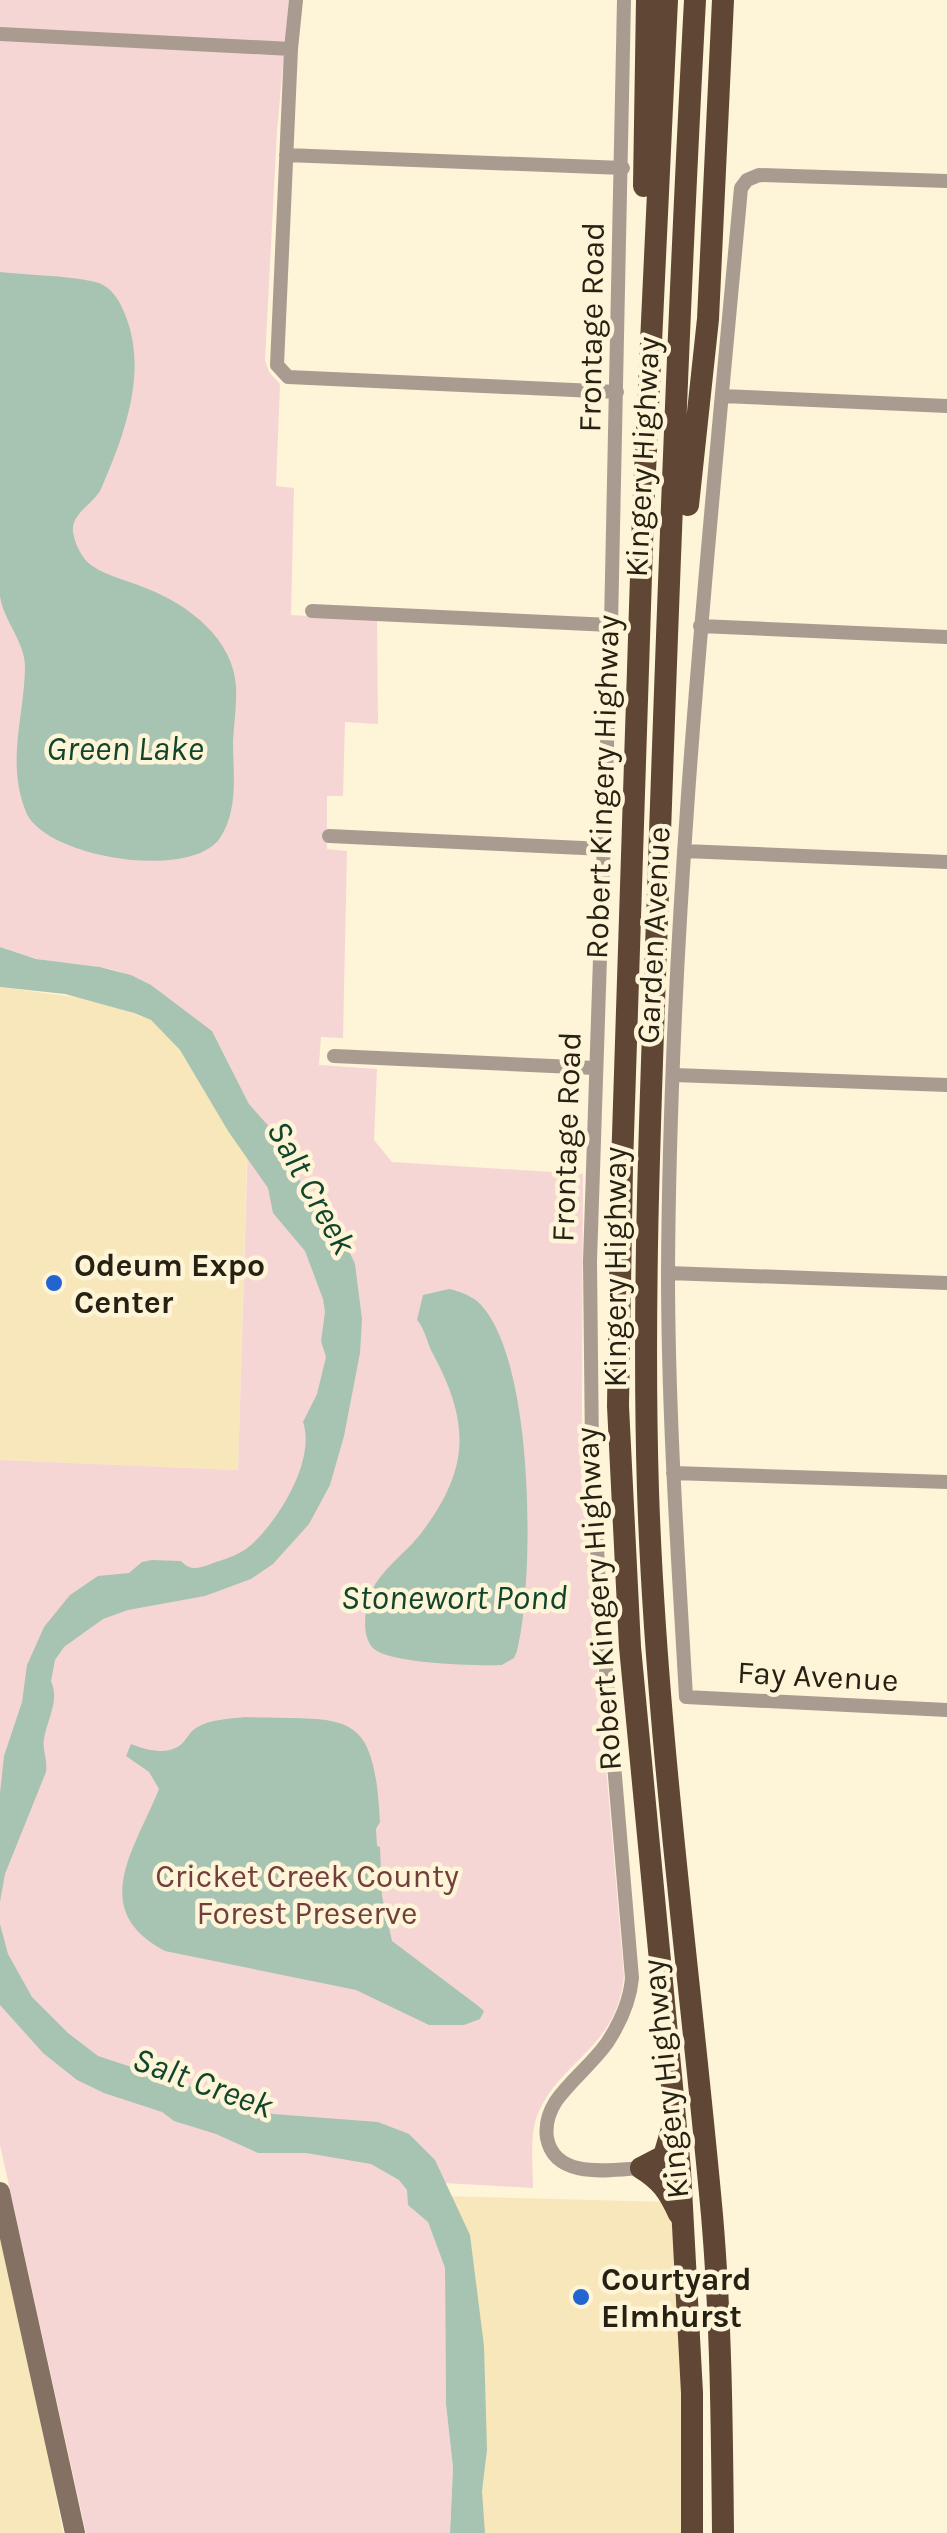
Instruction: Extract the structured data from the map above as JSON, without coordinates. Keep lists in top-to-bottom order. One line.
{"streets":{"highway":["Kingery Highway","Robert Kingery Highway"],"street":["Frontage Road","Garden Avenue","Fay Avenue"]},"crossings":[["Garden Avenue","Fay Avenue"]],"water":["Green Lake","Salt Creek","Stonewort Pond"],"parks":["Cricket Creek County Forest Preserve"],"places":["Odeum Expo Center","Courtyard Elmhurst"]}
